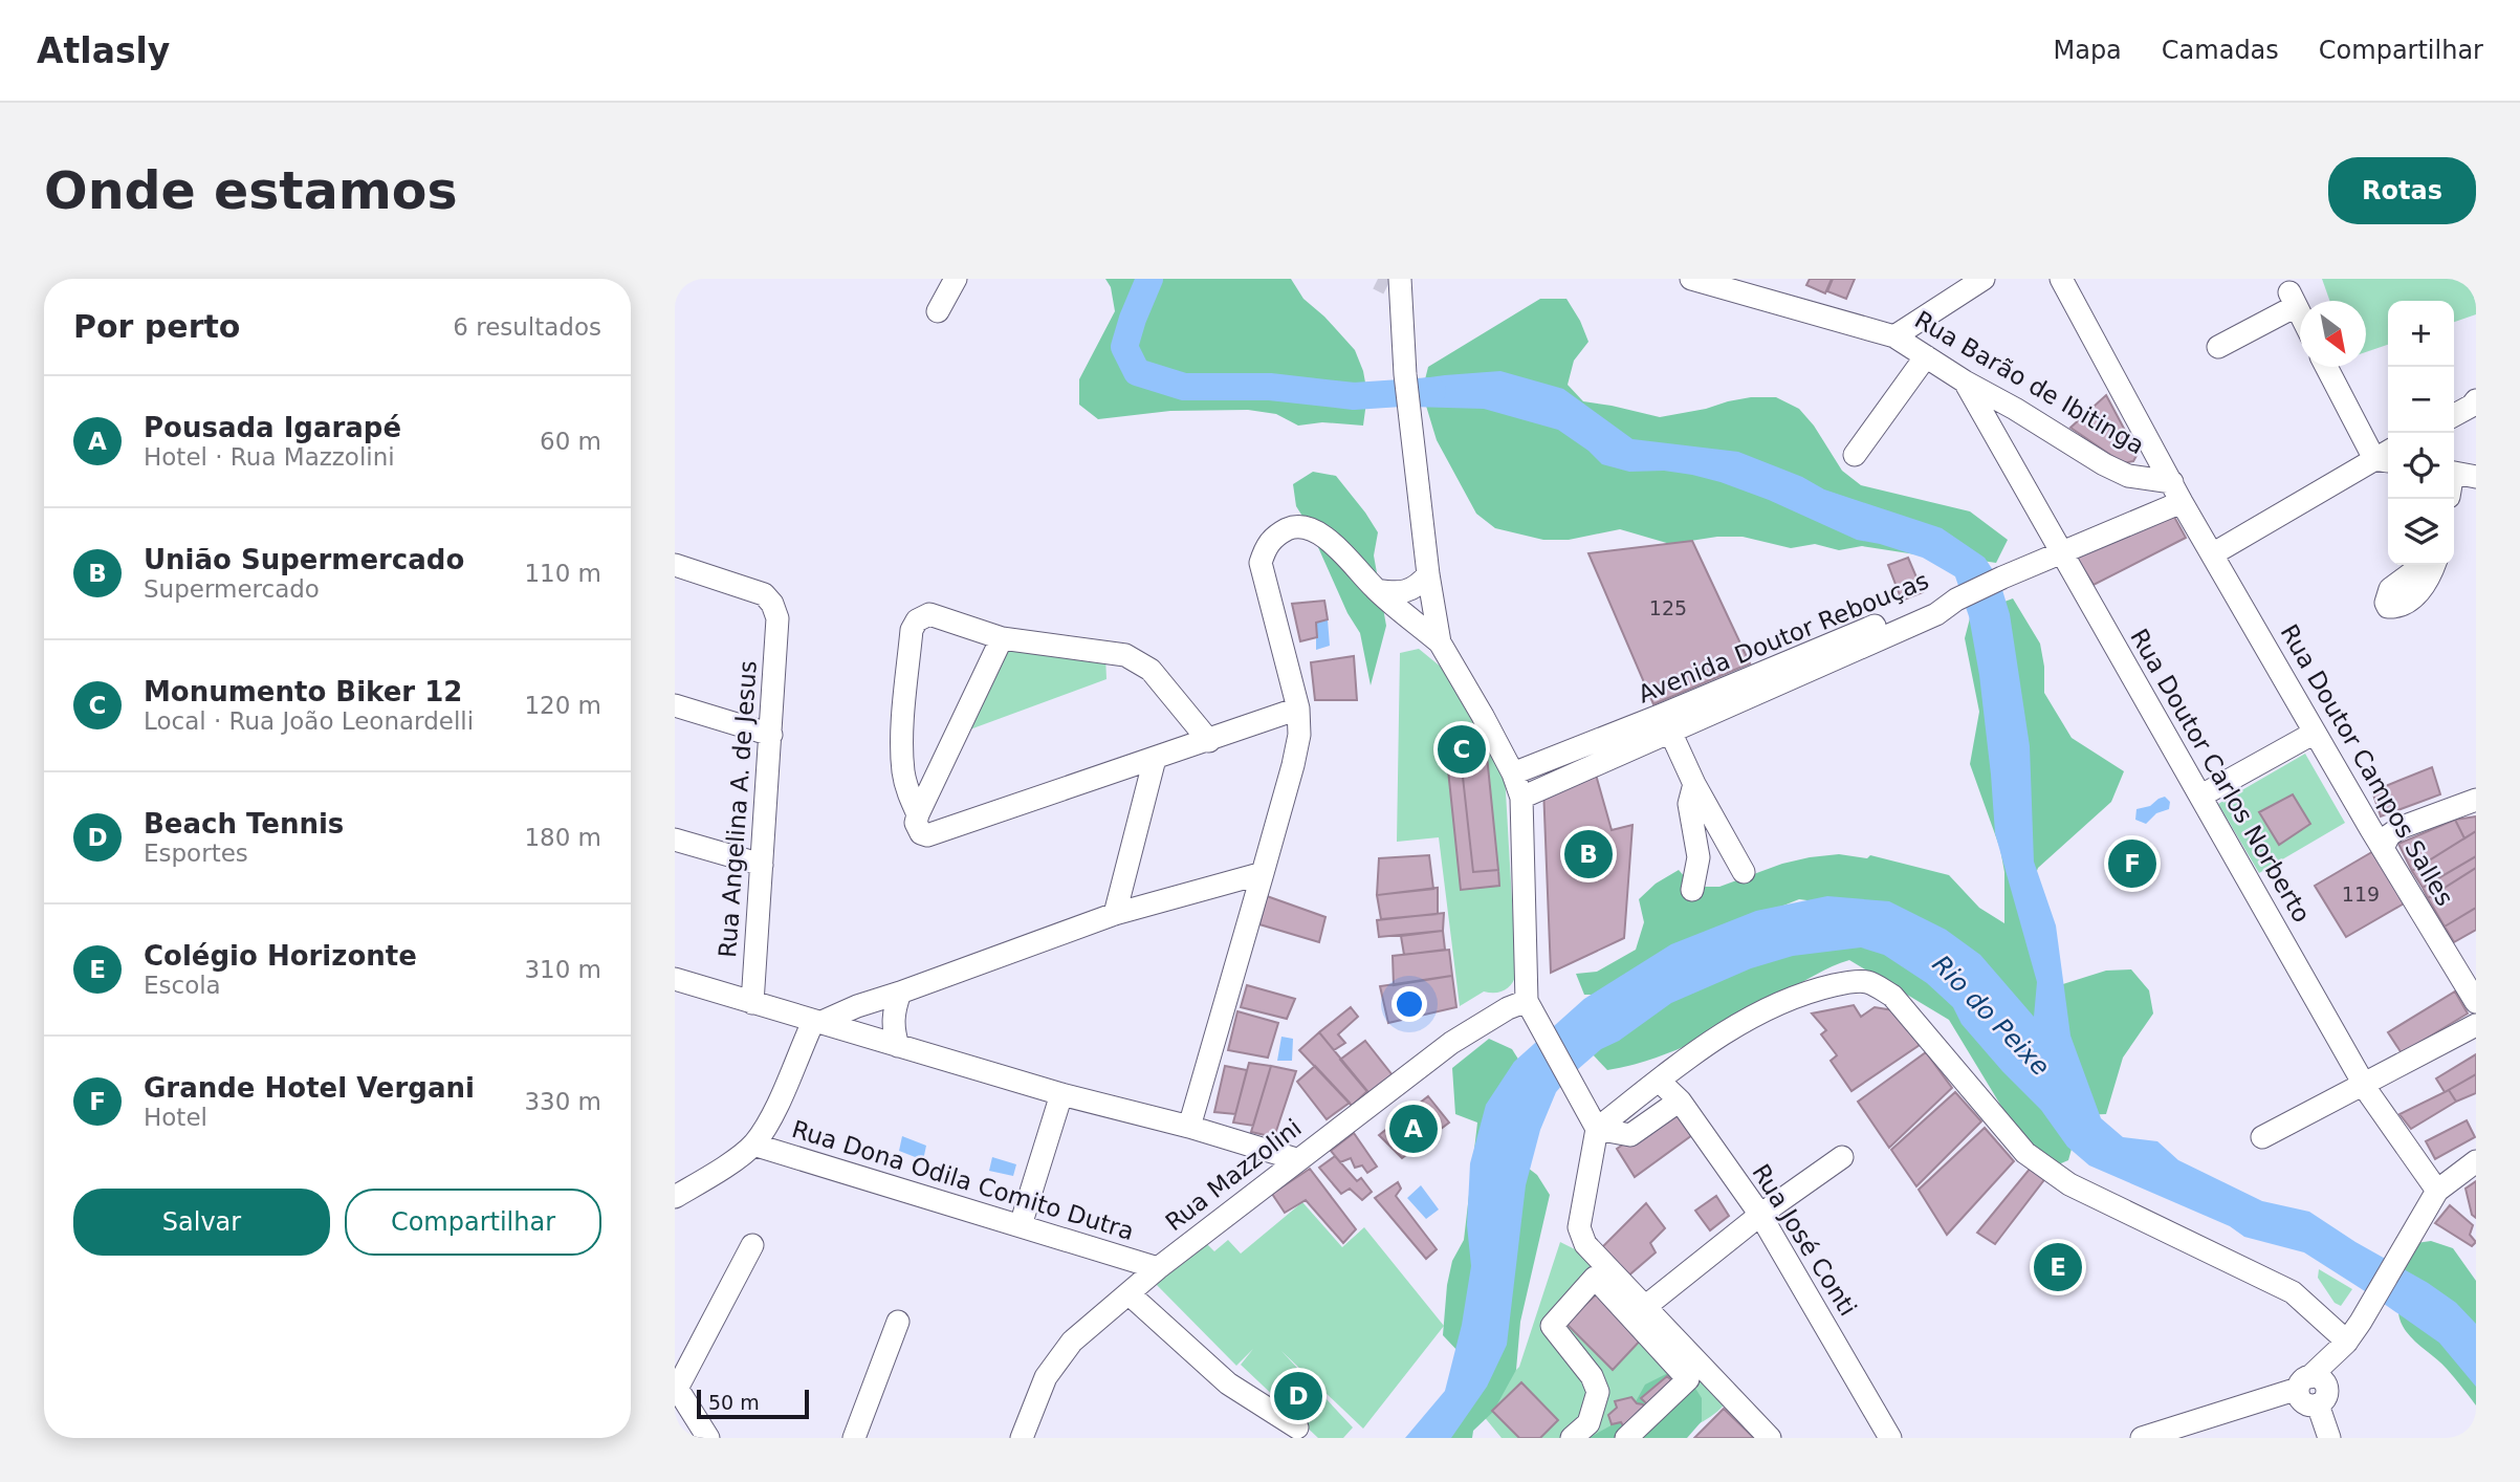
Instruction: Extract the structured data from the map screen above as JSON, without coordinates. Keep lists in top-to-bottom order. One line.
{"streets":{"street":["Rua Barão de Ibitinga","Avenida Doutor Rebouças","Rua Doutor Campos Salles","Rua Doutor Carlos Norberto","Rua Angelina A. de Jesus","Rua Mazzolini","Rua Dona Odila Comito Dutra","Rua José Conti"]},"crossings":[["Rua Barão de Ibitinga","Rua Doutor Campos Salles"],["Rua Barão de Ibitinga","Rua Doutor Carlos Norberto"],["Avenida Doutor Rebouças","Rua Doutor Carlos Norberto"],["Rua Mazzolini","Rua Dona Odila Comito Dutra"]],"water":["Rio do Peixe"],"house_numbers":["125","119"],"scale_bar":"50 m","north":"bottom right","page":{"header":"Atlasly","nav":["Mapa","Camadas","Compartilhar"],"buttons":["Rotas",["Salvar","Compartilhar"]],"title":"Onde estamos","heading":["Por perto","6 resultados"],"map_buttons":["+","−"],"list":[{"mark":"A","name":"Pousada Igarapé","note":"Hotel · Rua Mazzolini","value":"60 m"},{"mark":"B","name":"União Supermercado","note":"Supermercado","value":"110 m"},{"mark":"C","name":"Monumento Biker 12","note":"Local · Rua João Leonardelli","value":"120 m"},{"mark":"D","name":"Beach Tennis","note":"Esportes","value":"180 m"},{"mark":"E","name":"Colégio Horizonte","note":"Escola","value":"310 m"},{"mark":"F","name":"Grande Hotel Vergani","note":"Hotel","value":"330 m"}],"pins":["C","B","F","A","E","D"],"scale":"50 m"}}
